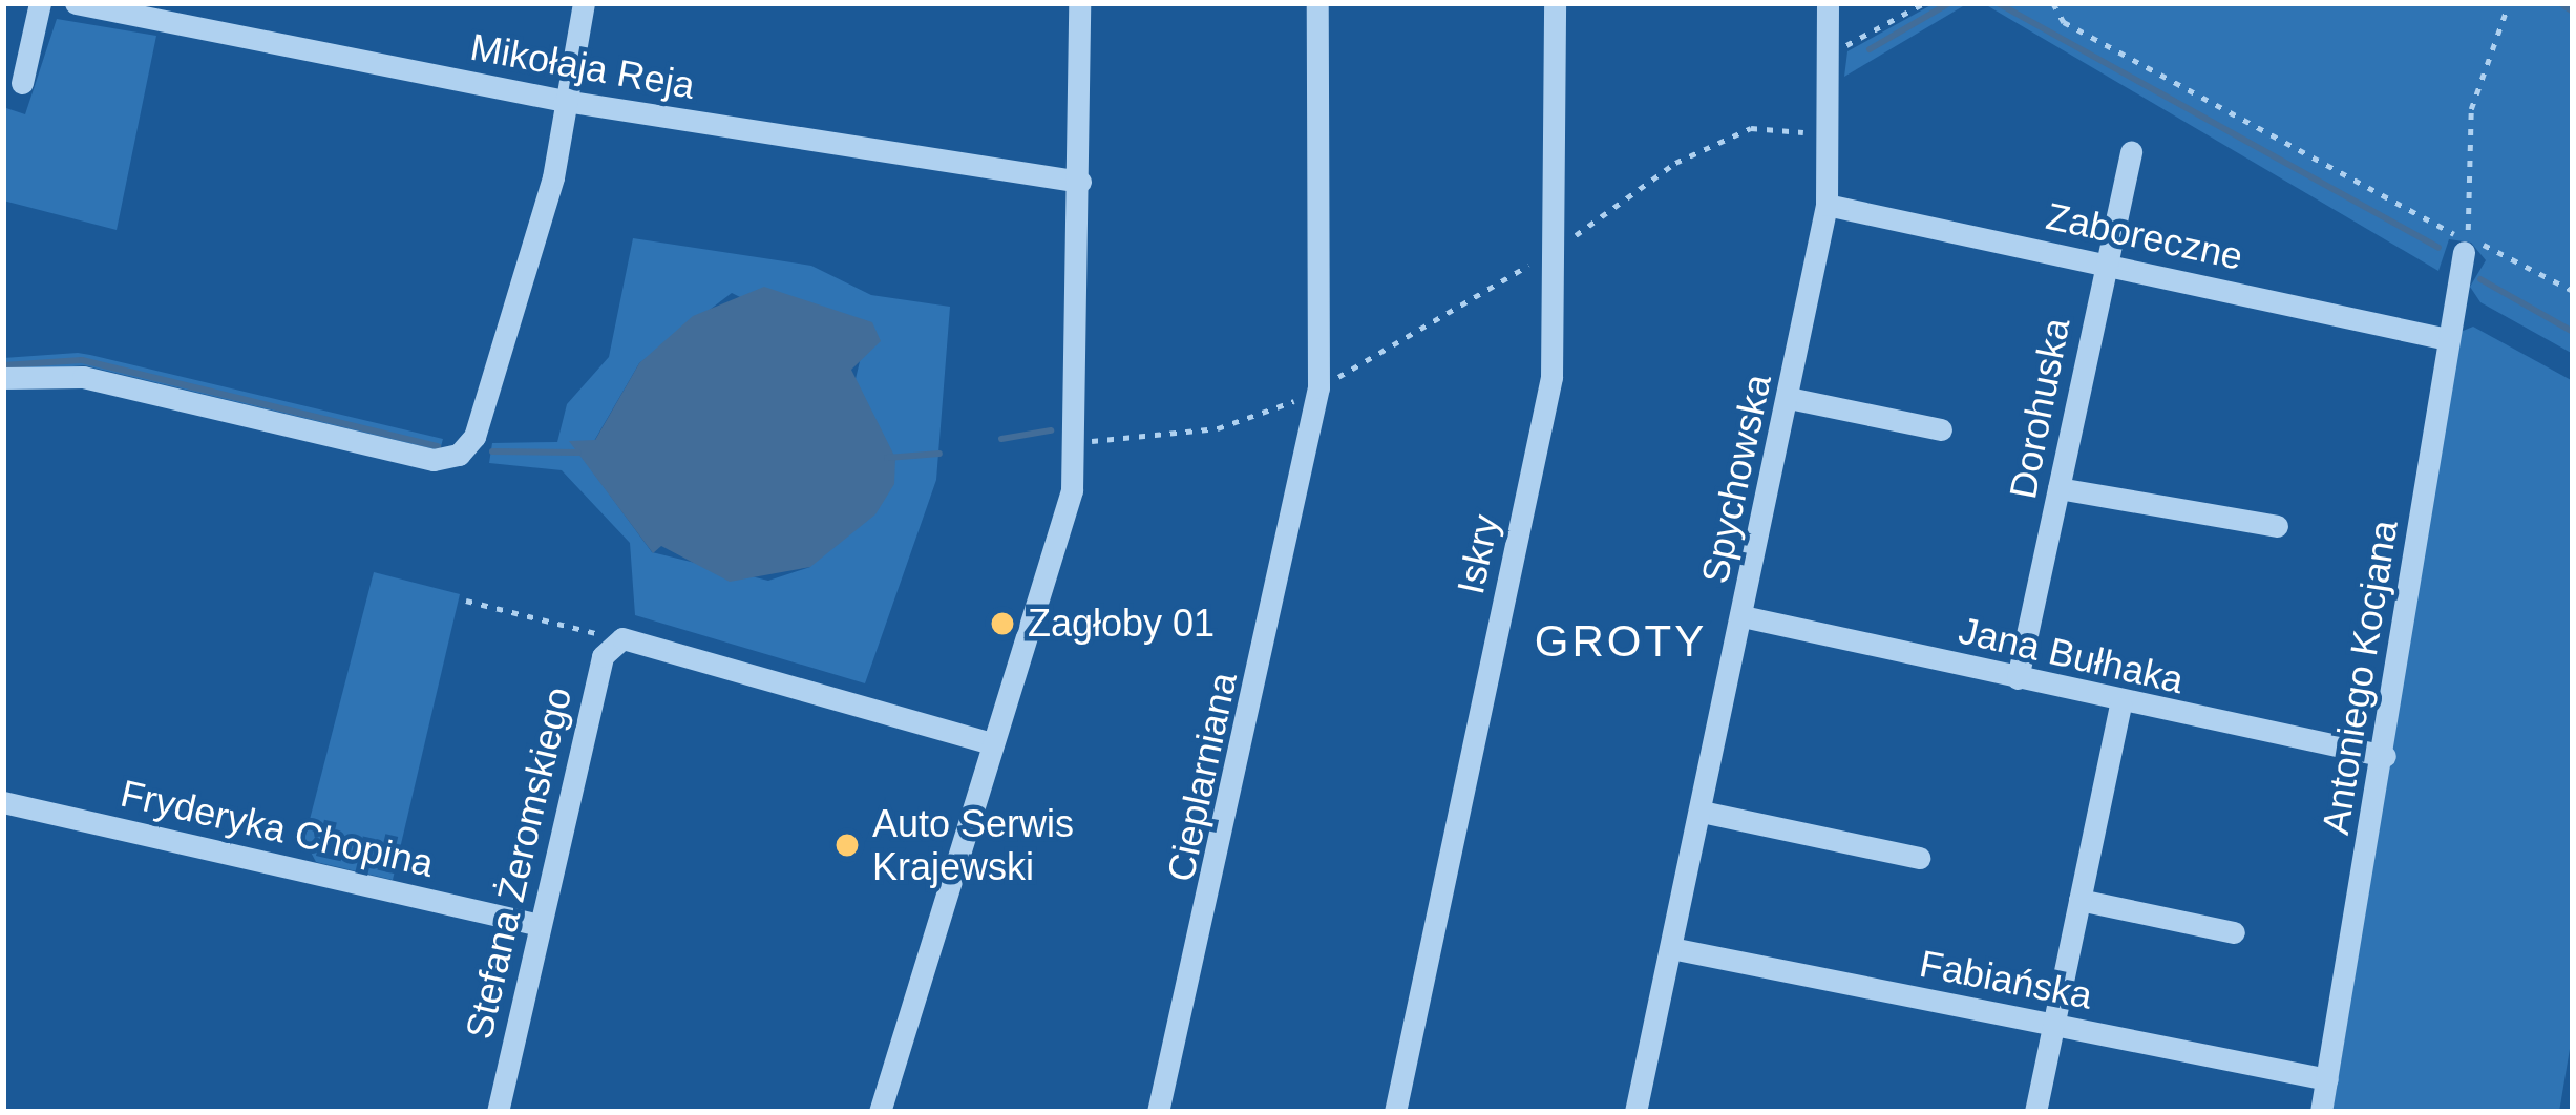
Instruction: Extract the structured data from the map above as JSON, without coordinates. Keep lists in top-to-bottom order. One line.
{"streets":{"street":["Mikołaja Reja","Zaboreczne","Dorohuska","Spychowska","Iskry","Jana Bułhaka","Antoniego Kocjana","Cieplarniana","Fryderyka Chopina","Stefana Żeromskiego","Fabiańska"]},"crossings":[["Zaboreczne","Dorohuska"],["Zaboreczne","Spychowska"],["Zaboreczne","Antoniego Kocjana"],["Dorohuska","Jana Bułhaka"],["Spychowska","Jana Bułhaka"],["Spychowska","Fabiańska"],["Jana Bułhaka","Antoniego Kocjana"],["Antoniego Kocjana","Fabiańska"],["Fryderyka Chopina","Stefana Żeromskiego"]],"districts":["GROTY"],"places":["Zagłoby 01","Auto Serwis Krajewski"]}
